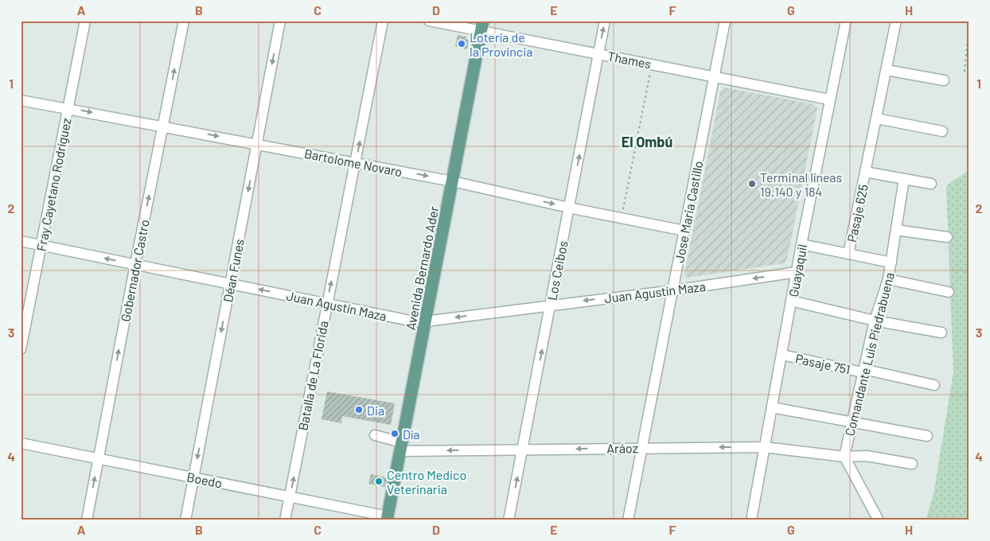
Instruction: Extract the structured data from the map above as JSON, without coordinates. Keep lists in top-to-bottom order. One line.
{"streets":{"main road":["Avenida Bernardo Ader"],"street":["Thames","Bartolome Novaro","Fray Cayetano Rodríguez","Jose Maria Castillo","Pasaje 625","Gobernador Castro","Déan Funes","Los Ceibos","Guayaquil","Juan Agustín Maza","Comandante Luis Piedrabuena","Pasaje 751","Batalla de La Florida","Aráoz","Boedo"]},"crossings":[["Thames","Jose Maria Castillo"],["Thames","Avenida Bernardo Ader"],["Thames","Los Ceibos"],["Thames","Guayaquil"],["Bartolome Novaro","Fray Cayetano Rodríguez"],["Bartolome Novaro","Jose Maria Castillo"],["Bartolome Novaro","Avenida Bernardo Ader"],["Bartolome Novaro","Gobernador Castro"],["Bartolome Novaro","Déan Funes"],["Bartolome Novaro","Los Ceibos"],["Bartolome Novaro","Batalla de La Florida"],["Fray Cayetano Rodríguez","Juan Agustín Maza"],["Jose Maria Castillo","Juan Agustín Maza"],["Jose Maria Castillo","Aráoz"],["Avenida Bernardo Ader","Juan Agustín Maza"],["Avenida Bernardo Ader","Aráoz"],["Avenida Bernardo Ader","Boedo"],["Gobernador Castro","Juan Agustín Maza"],["Gobernador Castro","Boedo"],["Déan Funes","Juan Agustín Maza"],["Déan Funes","Boedo"],["Los Ceibos","Juan Agustín Maza"],["Los Ceibos","Aráoz"],["Guayaquil","Juan Agustín Maza"],["Guayaquil","Pasaje 751"],["Guayaquil","Aráoz"],["Juan Agustín Maza","Batalla de La Florida"],["Comandante Luis Piedrabuena","Pasaje 751"],["Comandante Luis Piedrabuena","Aráoz"],["Batalla de La Florida","Boedo"]],"one_way":["Bartolome Novaro","Gobernador Castro","Déan Funes","Los Ceibos","Juan Agustín Maza","Batalla de La Florida","Aráoz"],"districts":["El Ombú"],"places":["Lotería de la Provincia","Terminal líneas 19,140 y 184","Dia","Día","Centro Medico Veterinaria"],"grid":{"columns":["A","B","C","D","E","F","G","H"],"rows":["1","2","3","4"]}}
